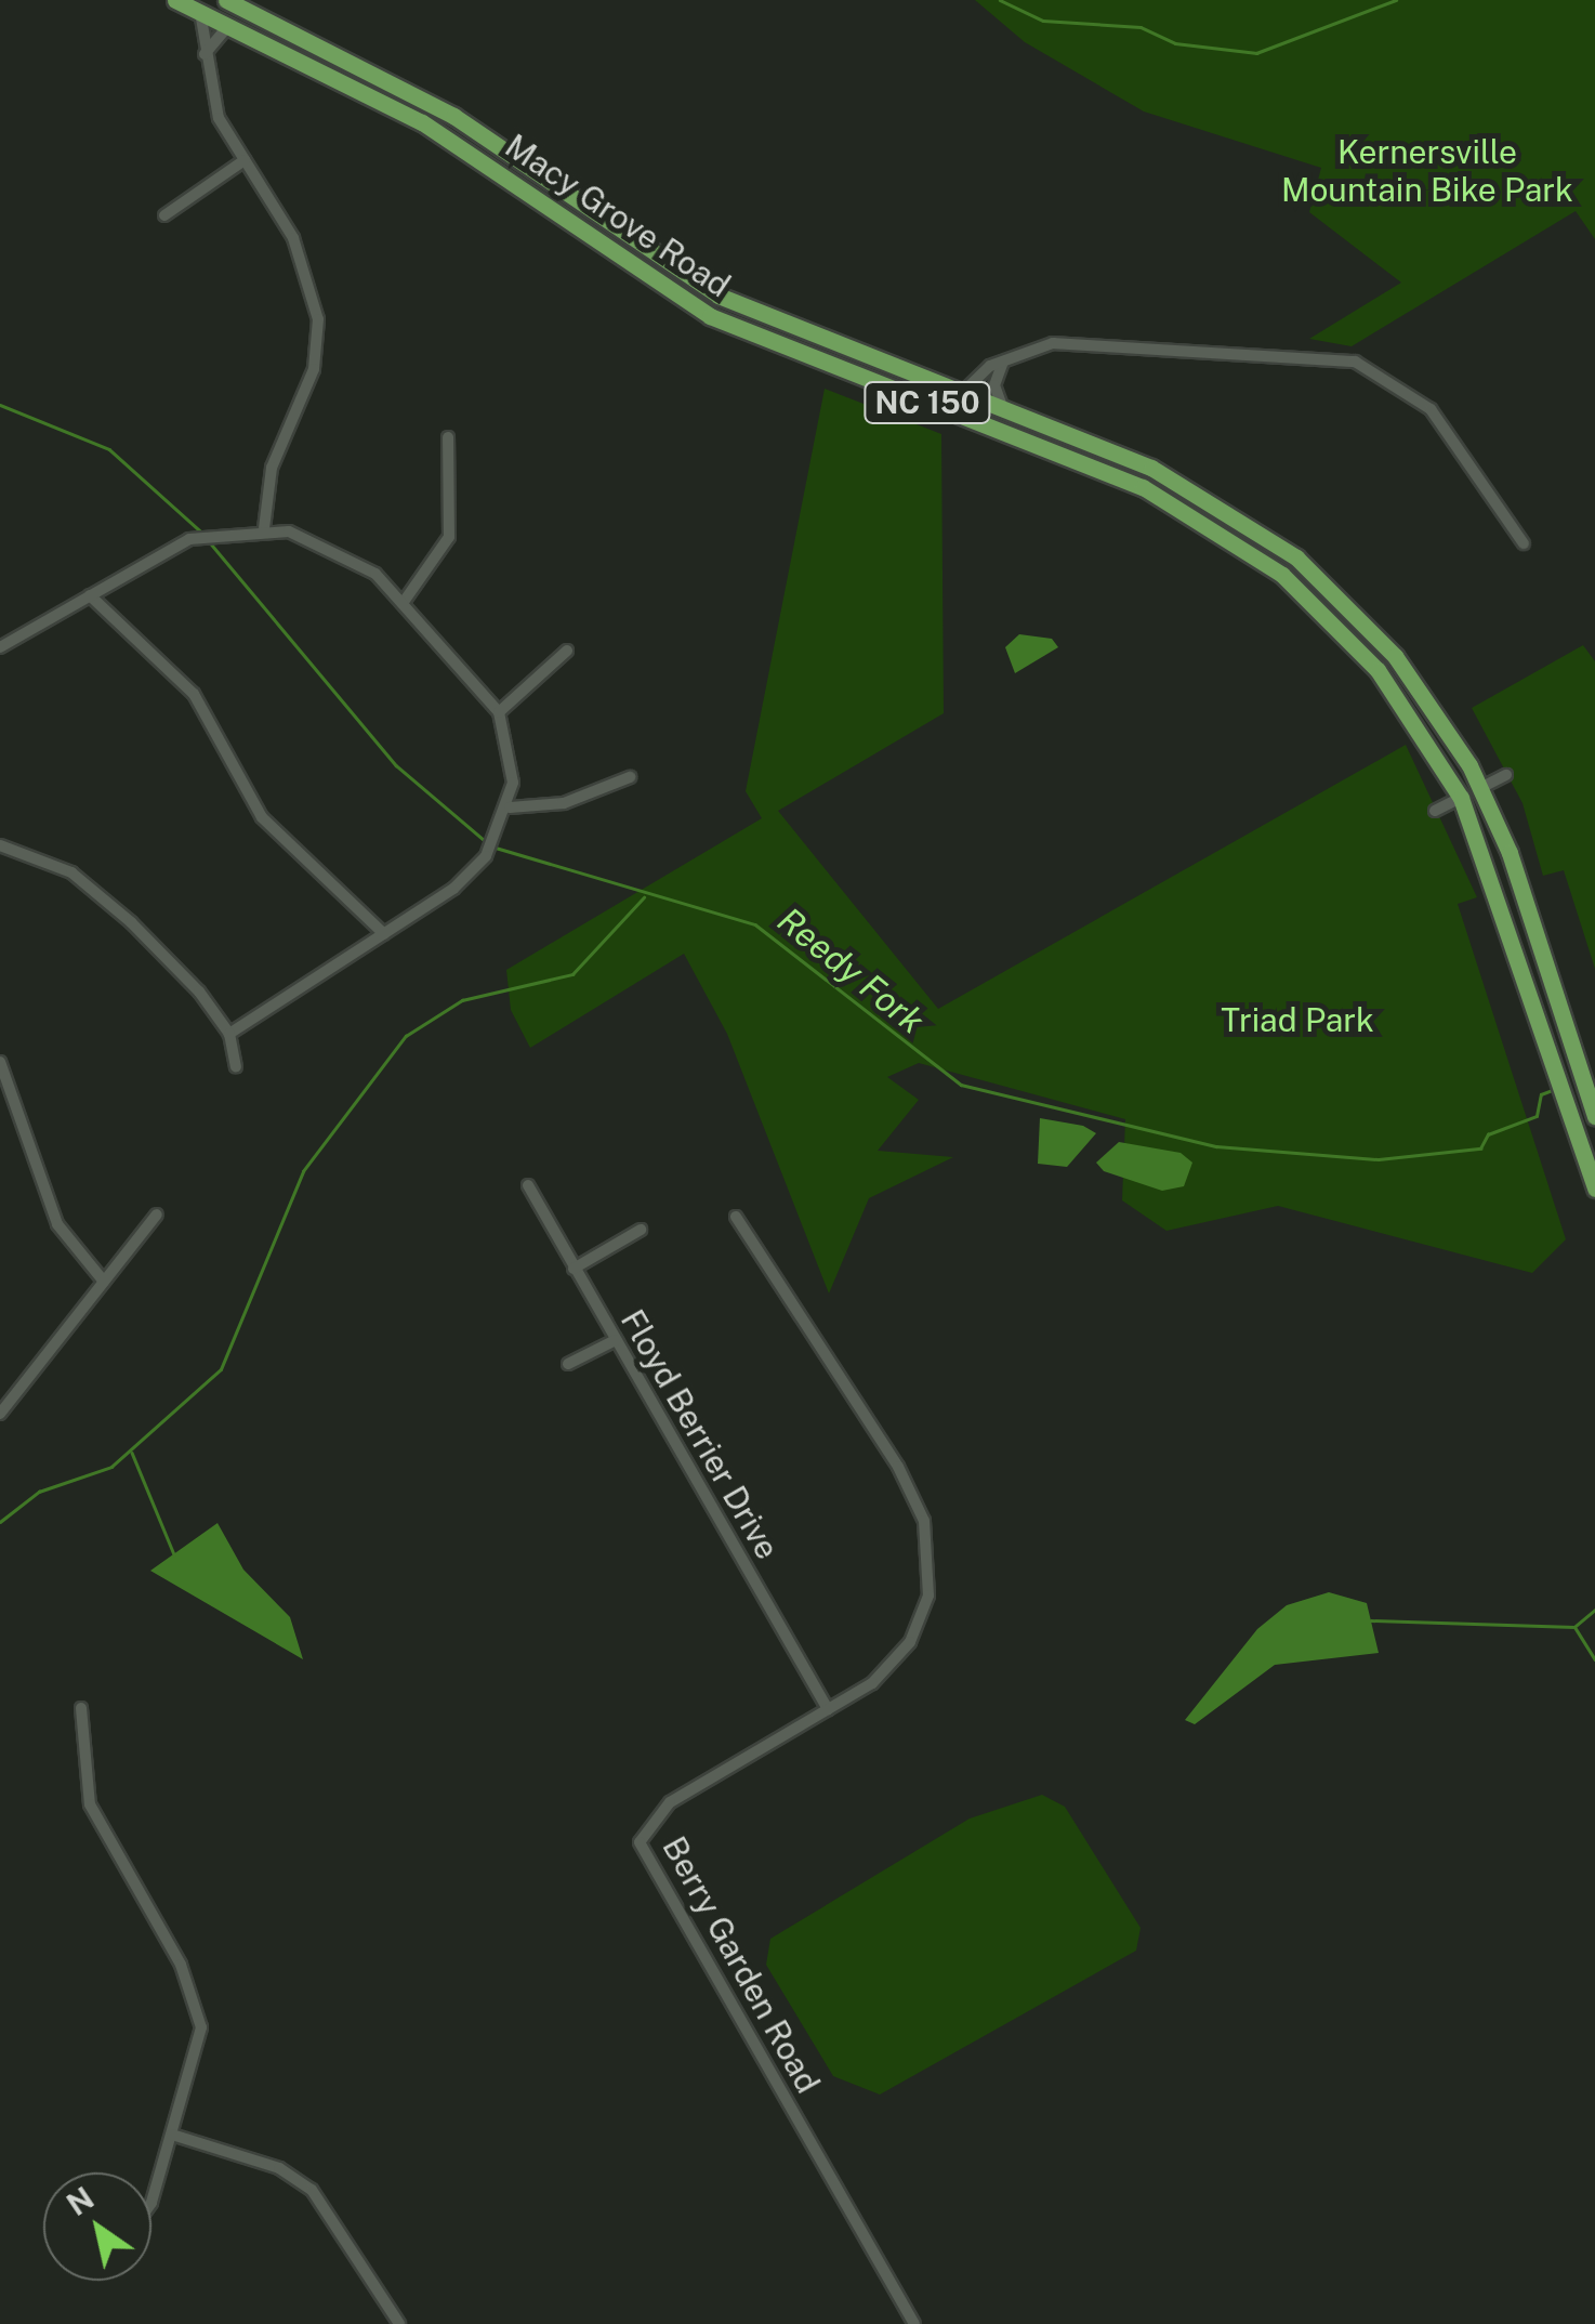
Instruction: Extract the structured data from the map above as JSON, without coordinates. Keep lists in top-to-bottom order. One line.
{"streets":{"main road":["Macy Grove Road","NC 150"],"street":["Floyd Berrier Drive","Berry Garden Road"]},"crossings":[["Floyd Berrier Drive","Berry Garden Road"]],"water":["Reedy Fork"],"parks":["Kernersville Mountain Bike Park","Triad Park"],"north":"top left"}
